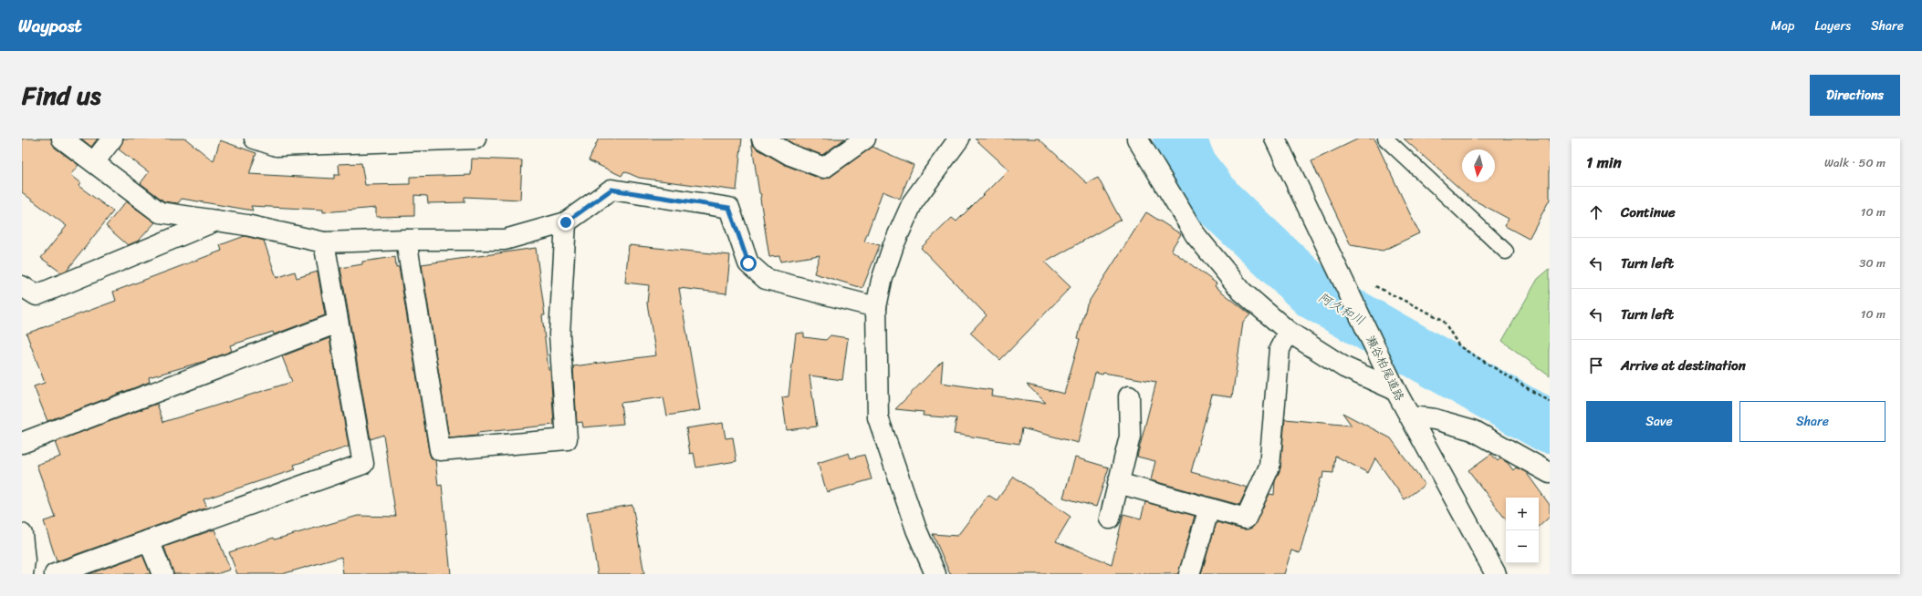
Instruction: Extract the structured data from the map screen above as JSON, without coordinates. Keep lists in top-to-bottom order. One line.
{"streets":{"street":["瀬谷柏尾道路"]},"water":["阿久和川"],"north":"bottom","page":{"header":"Waypost","nav":["Map","Layers","Share"],"title":"Find us","buttons":["Directions",["Save","Share"]],"heading":["1 min","Walk · 50 m"],"list":[["Continue","10 m"],["Turn left","30 m"],["Turn left","10 m"],"Arrive at destination"],"map_buttons":["+","−"]}}
